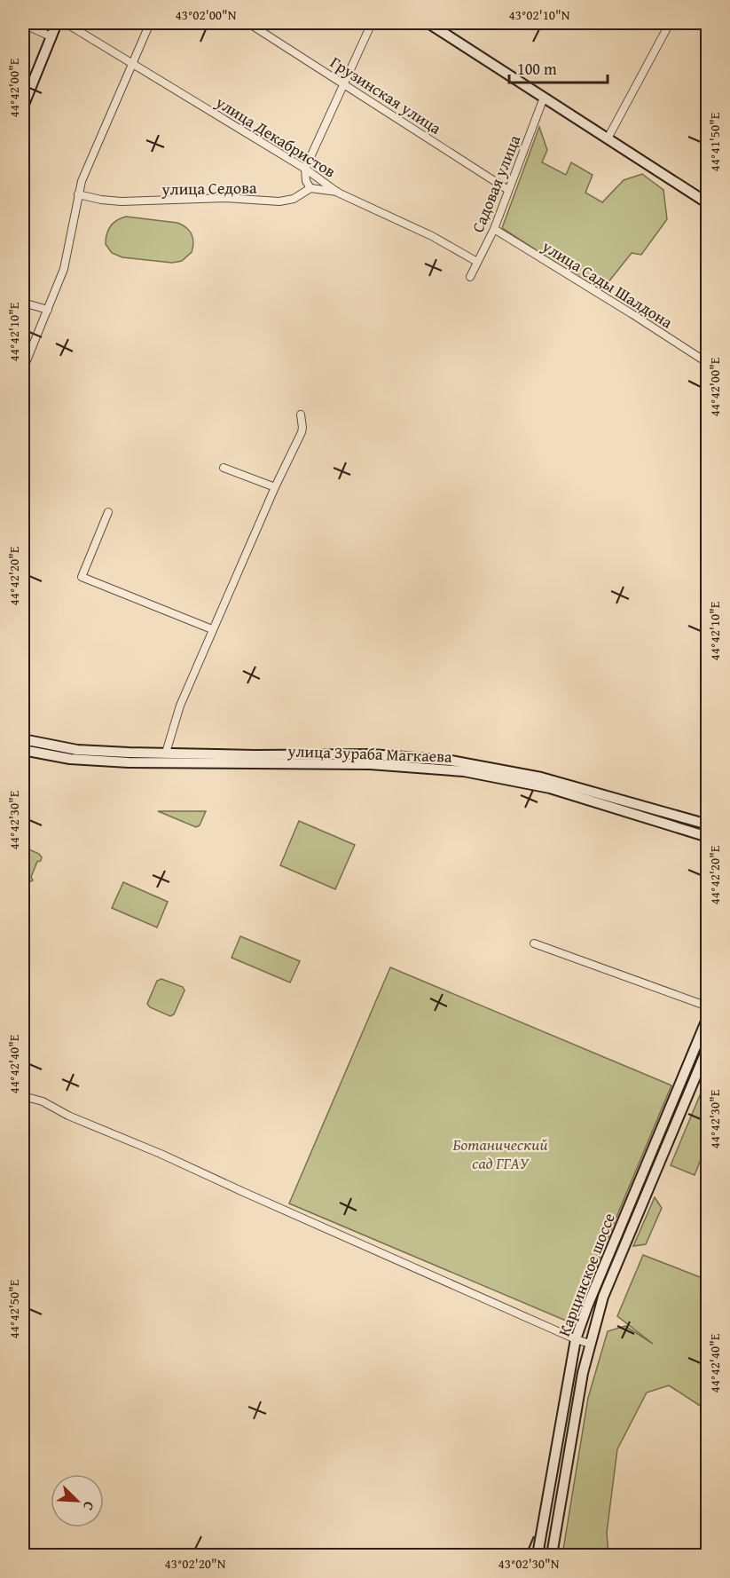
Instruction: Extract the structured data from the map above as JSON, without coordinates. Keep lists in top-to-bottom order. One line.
{"streets":{"main road":["улица Зураба Магкаева","Карцинское шоссе"],"street":["Грузинская улица","улица Декабристов","Садовая улица","улица Седова","улица Сады Шалдона"]},"crossings":[["Грузинская улица","Садовая улица"],["улица Декабристов","Садовая улица"],["Садовая улица","улица Сады Шалдона"]],"parks":["Ботанический сад ГГАУ"],"scale_bar":"100 m","north":"bottom right","coordinates":["43°02'00\"N","43°02'10\"N","44°42'00\"E","44°41'50\"E","44°42'10\"E","44°42'20\"E","44°42'30\"E","44°42'40\"E","44°42'50\"E","43°02'20\"N","43°02'30\"N"]}
